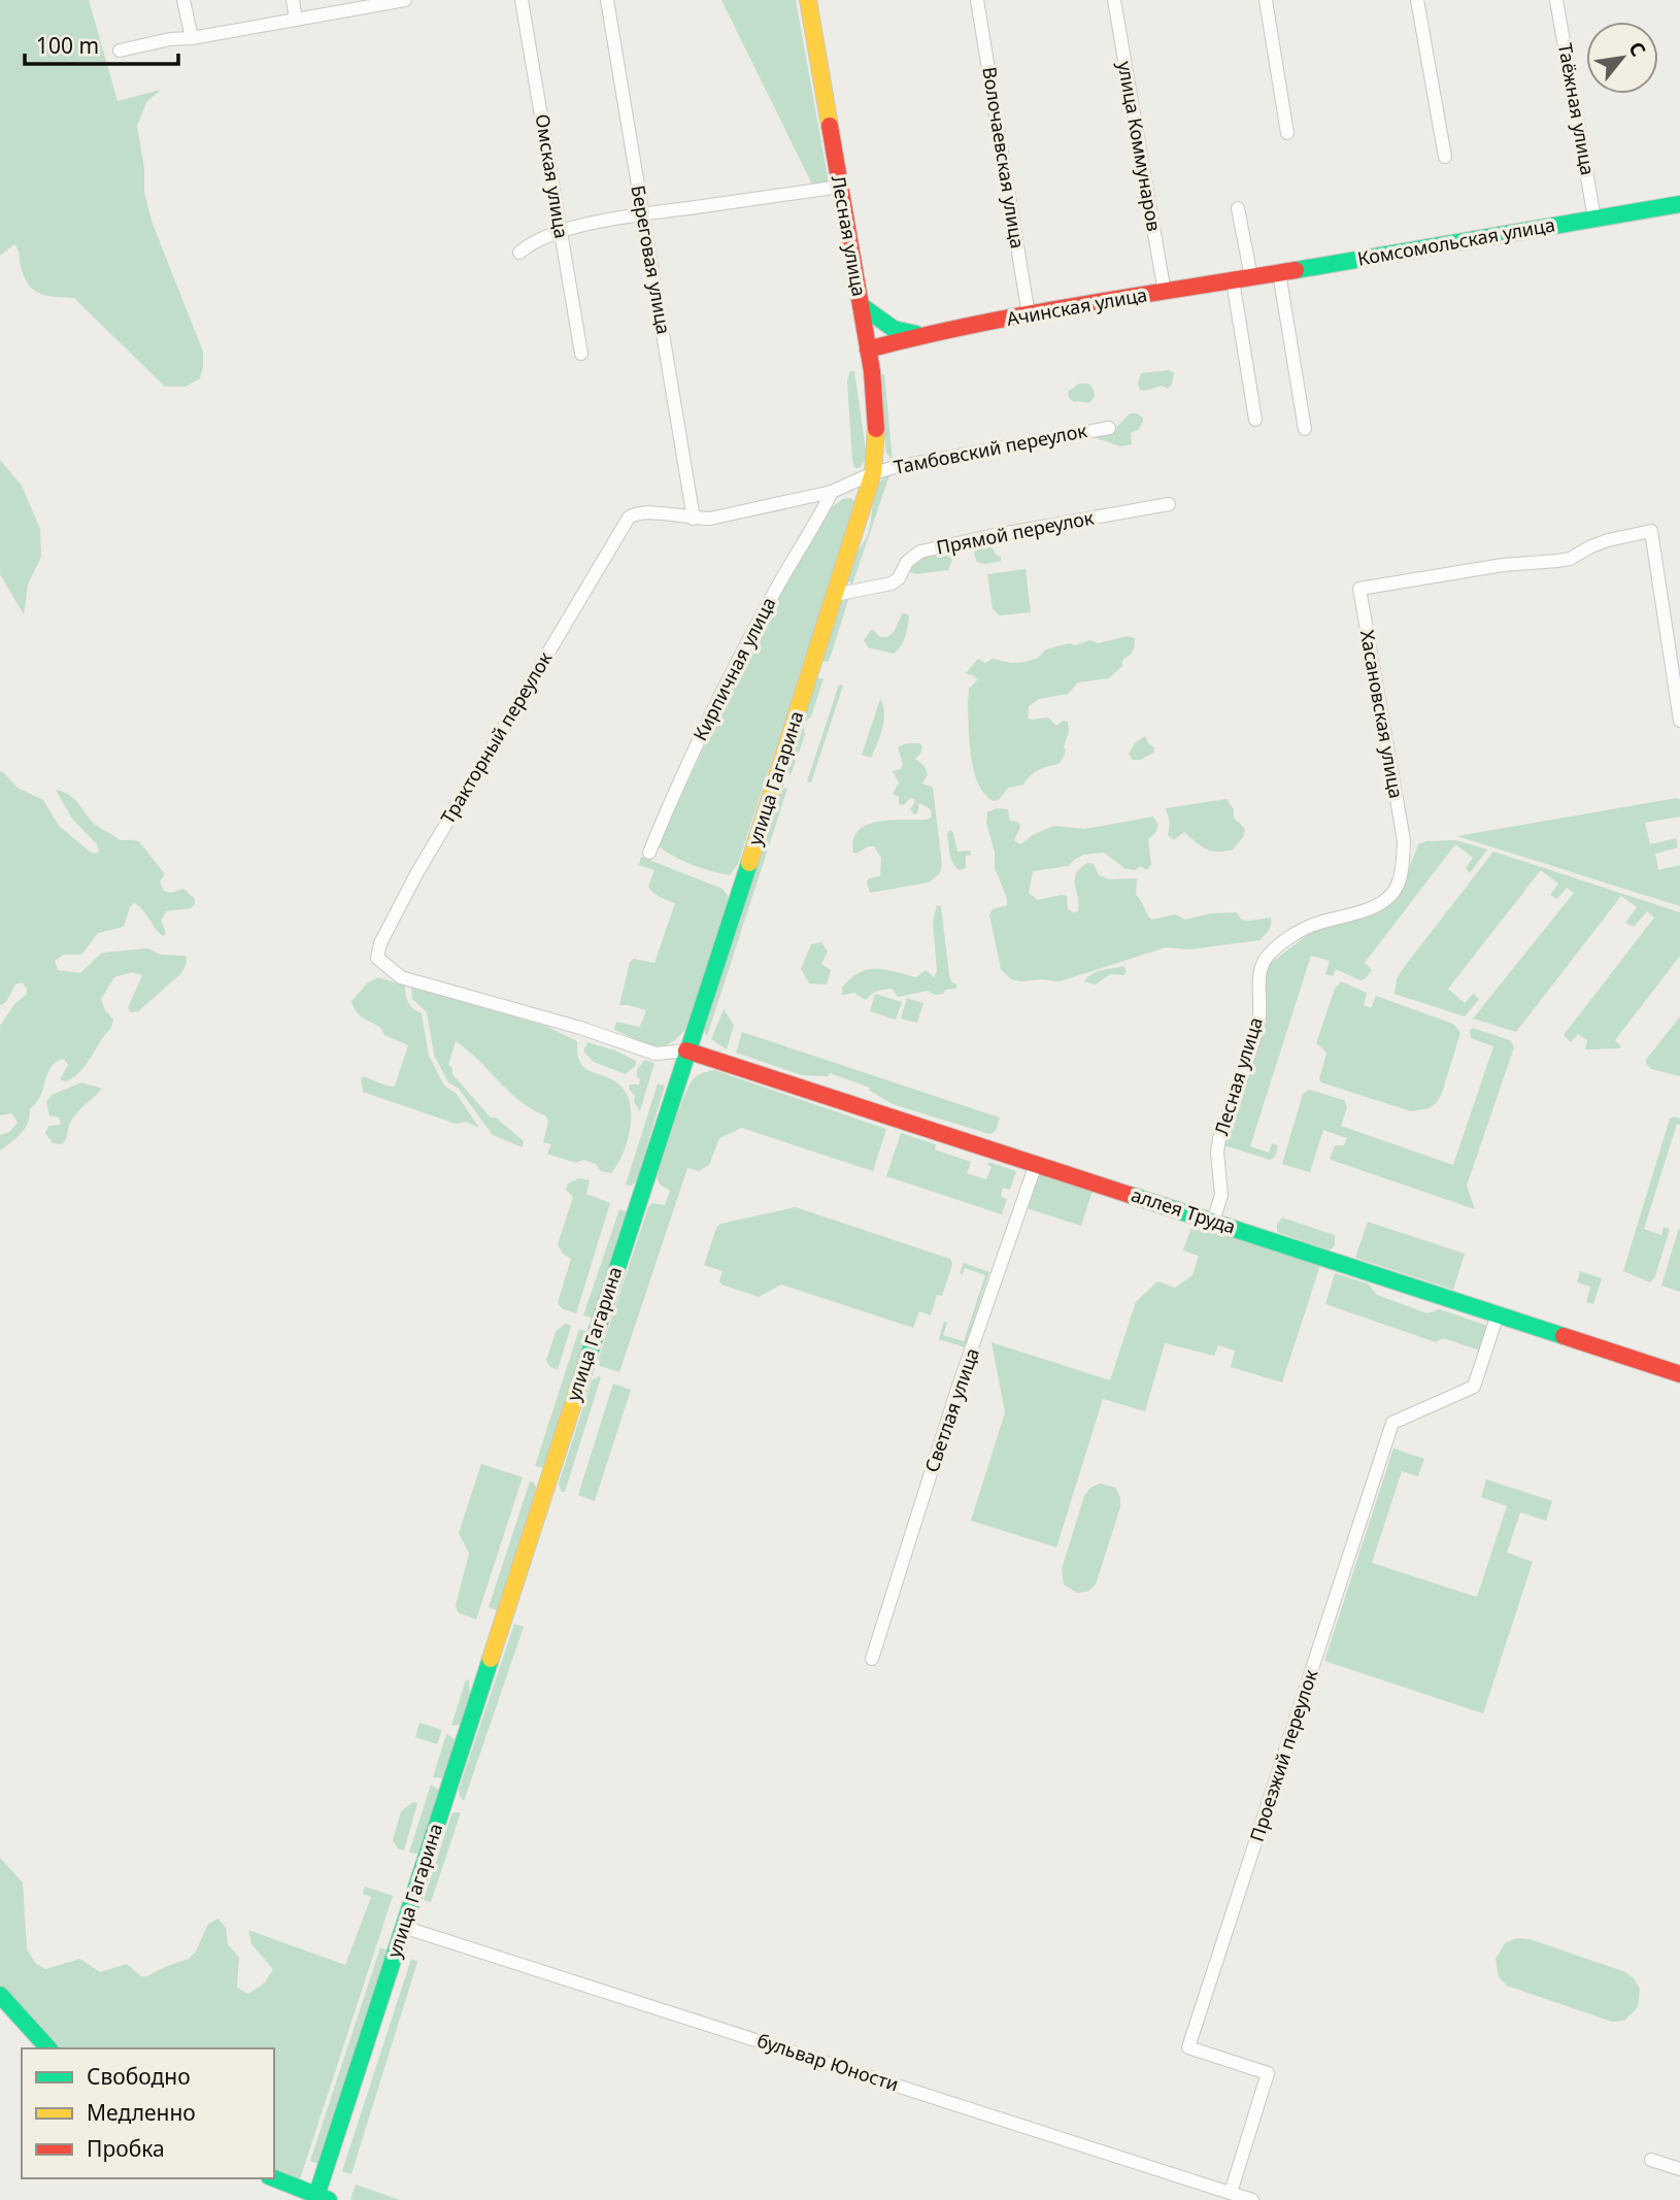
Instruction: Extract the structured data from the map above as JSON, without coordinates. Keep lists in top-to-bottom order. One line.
{"streets":{"street":["Таёжная улица","улица Коммунаров","Волочаевская улица","Омская улица","Лесная улица","Комсомольская улица","Береговая улица","Ачинская улица","Тамбовский переулок","Прямой переулок","Кирпичная улица","Хасановская улица","Тракторный переулок","улица Гагарина","аллея Труда","Светлая улица","Проезжий переулок","бульвар Юности"]},"crossings":[["Таёжная улица","Комсомольская улица"],["улица Коммунаров","Ачинская улица"],["Волочаевская улица","Ачинская улица"],["Лесная улица","Ачинская улица"],["Лесная улица","Тамбовский переулок"],["Лесная улица","Хасановская улица"],["Лесная улица","улица Гагарина"],["Лесная улица","аллея Труда"],["Комсомольская улица","Ачинская улица"],["Береговая улица","Тамбовский переулок"],["Тамбовский переулок","Кирпичная улица"],["Тамбовский переулок","Тракторный переулок"],["Тамбовский переулок","улица Гагарина"],["Прямой переулок","улица Гагарина"],["Тракторный переулок","улица Гагарина"],["Тракторный переулок","аллея Труда"],["улица Гагарина","аллея Труда"],["улица Гагарина","бульвар Юности"],["аллея Труда","Светлая улица"],["аллея Труда","Проезжий переулок"],["Проезжий переулок","бульвар Юности"]],"legend":["Свободно","Медленно","Пробка"],"scale_bar":"100 m","north":"top right"}
